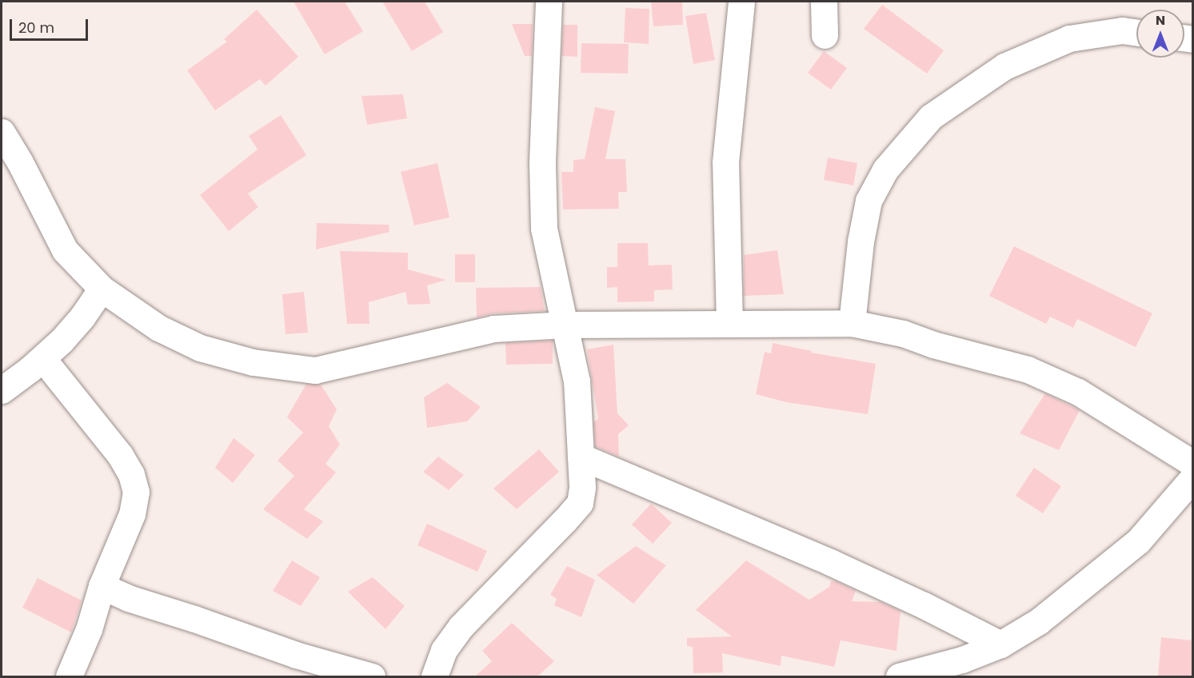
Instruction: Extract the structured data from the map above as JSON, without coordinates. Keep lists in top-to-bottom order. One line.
{"scale_bar":"20 m","north":"top"}
